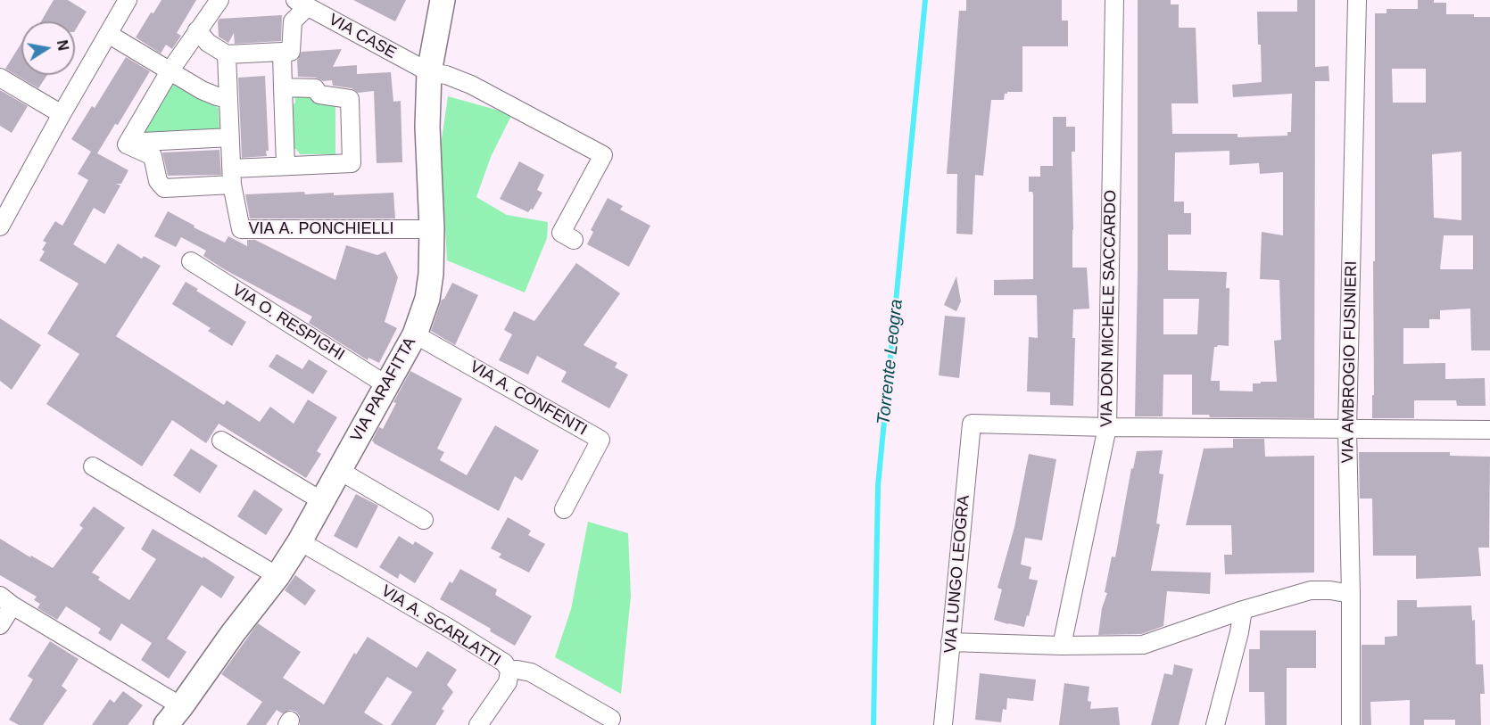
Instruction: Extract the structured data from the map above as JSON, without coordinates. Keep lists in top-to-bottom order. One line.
{"streets":{"street":["VIA CASE","VIA A. PONCHIELLI","VIA DON MICHELE SACCARDO","VIA O. RESPIGHI","VIA AMBROGIO FUSINIERI","VIA PARAFITTA","VIA A. CONFENTI","VIA LUNGO LEOGRA","VIA A. SCARLATTI"]},"crossings":[["VIA CASE","VIA PARAFITTA"],["VIA A. PONCHIELLI","VIA PARAFITTA"],["VIA DON MICHELE SACCARDO","VIA LUNGO LEOGRA"],["VIA O. RESPIGHI","VIA PARAFITTA"],["VIA PARAFITTA","VIA A. CONFENTI"],["VIA PARAFITTA","VIA A. SCARLATTI"]],"water":["Torrente Leogra"],"north":"right"}
